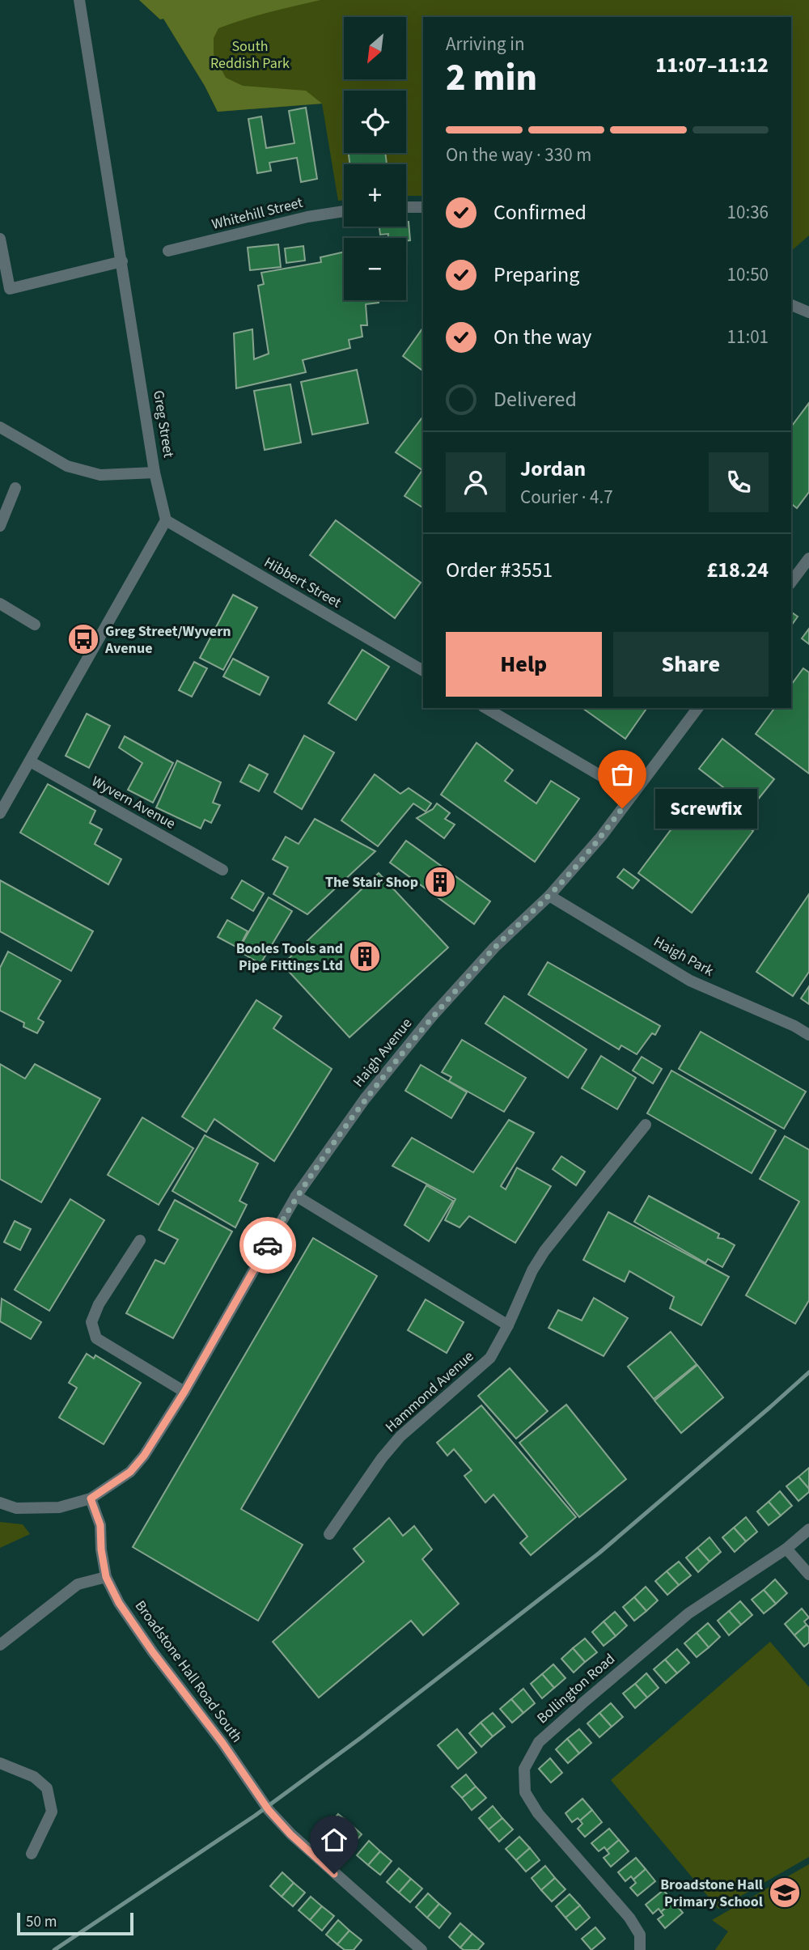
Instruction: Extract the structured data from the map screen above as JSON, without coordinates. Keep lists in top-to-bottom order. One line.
{"streets":{"street":["Whitehill Street","Greg Street","Hibbert Street","Wyvern Avenue","Haigh Park","Haigh Avenue","Hammond Avenue","Broadstone Hall Road South","Bollington Road"]},"crossings":[["Greg Street","Hibbert Street"],["Haigh Park","Haigh Avenue"],["Haigh Avenue","Broadstone Hall Road South"]],"parks":["South Reddish Park"],"places":{"bus stop":["Greg Street/Wyvern Avenue"],"other":["Screwfix"],"building":["The Stair Shop","Booles Tools and Pipe Fittings Ltd"],"school or university":["Broadstone Hall Primary School"]},"scale_bar":"50 m","north":"bottom left","page":{"map_buttons":["+","−"],"heading":["2 min","Arriving in","11:07–11:12"],"panel":["Jordan","Courier · 4.7","Order #3551","£18.24"],"bar":"On the way · 330 m","list":[["Confirmed","10:36"],["Preparing","10:50"],["On the way","11:01"],"Delivered"],"buttons":["Help","Share"],"bubble":"Screwfix","scale":"50 m"}}
